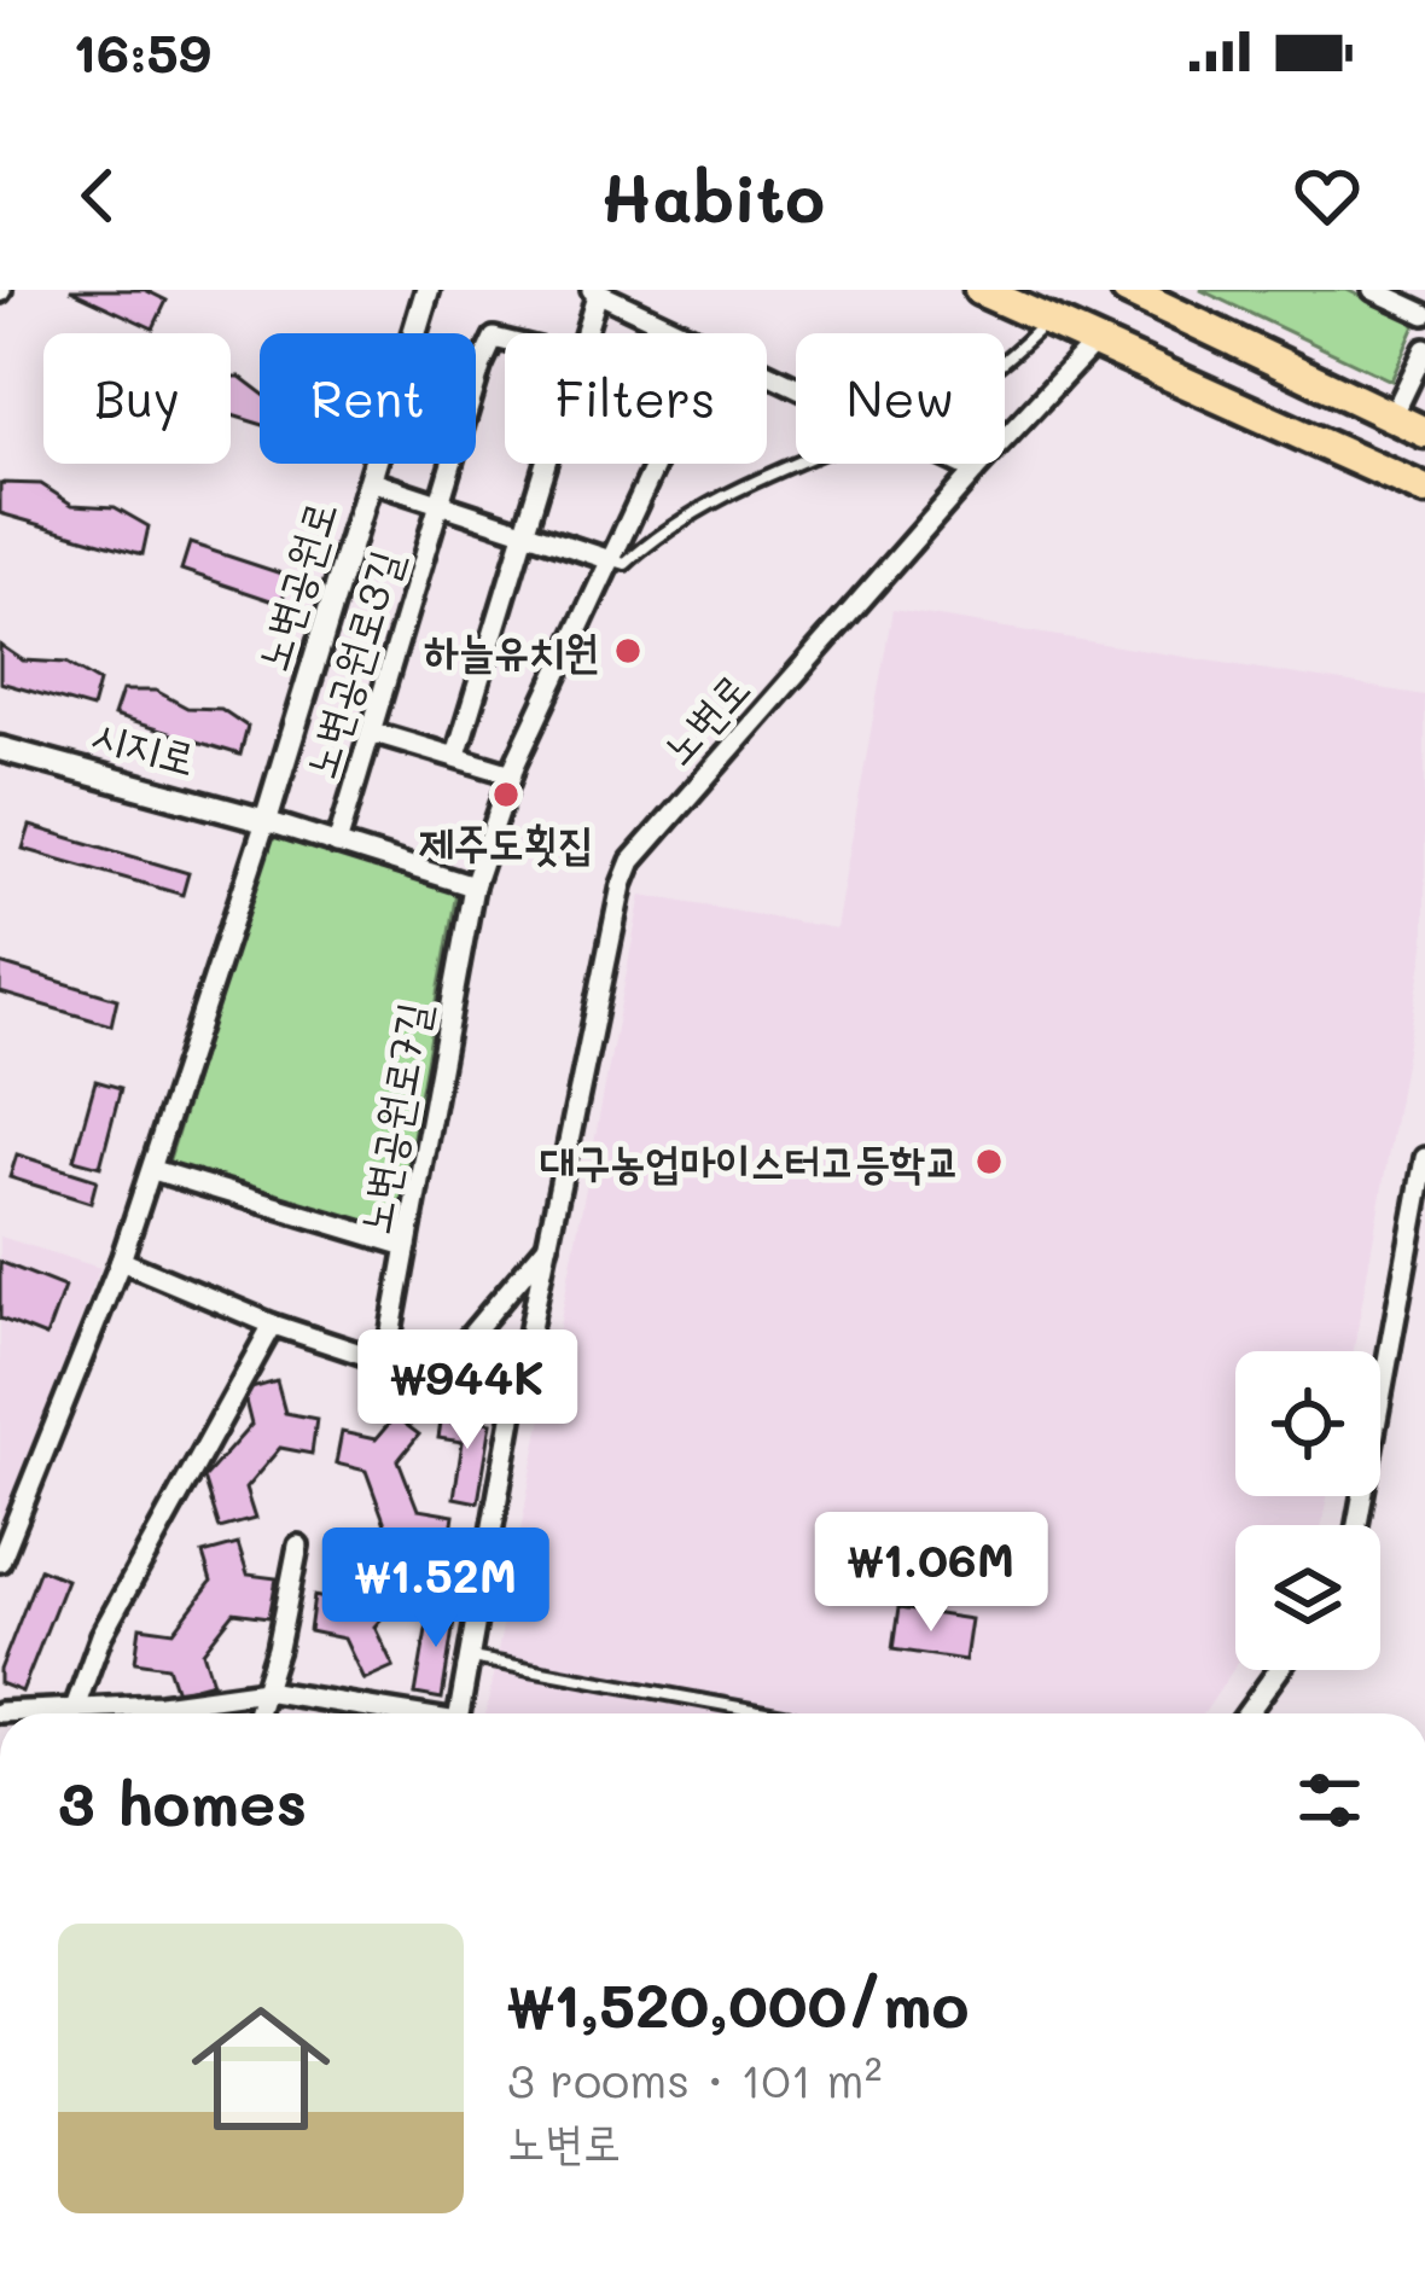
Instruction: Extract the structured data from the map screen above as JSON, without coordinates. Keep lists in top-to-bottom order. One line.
{"streets":{"street":["노변공원로","노변공원로3길","노변로","시지로","노변공원로7길"]},"crossings":[["노변공원로","노변공원로3길"],["노변공원로","시지로"]],"places":["하늘유치원","제주도횟집","대구농업마이스터고등학교"],"page":{"status":"16:59","header":"Habito","chip":["Buy","Rent","Filters","New"],"price":["₩944K","₩1.06M","₩1.52M"],"heading":"3 homes","list":[{"name":"₩1,520,000/mo","note":"3 rooms · 101 m² · 노변로"}]}}
